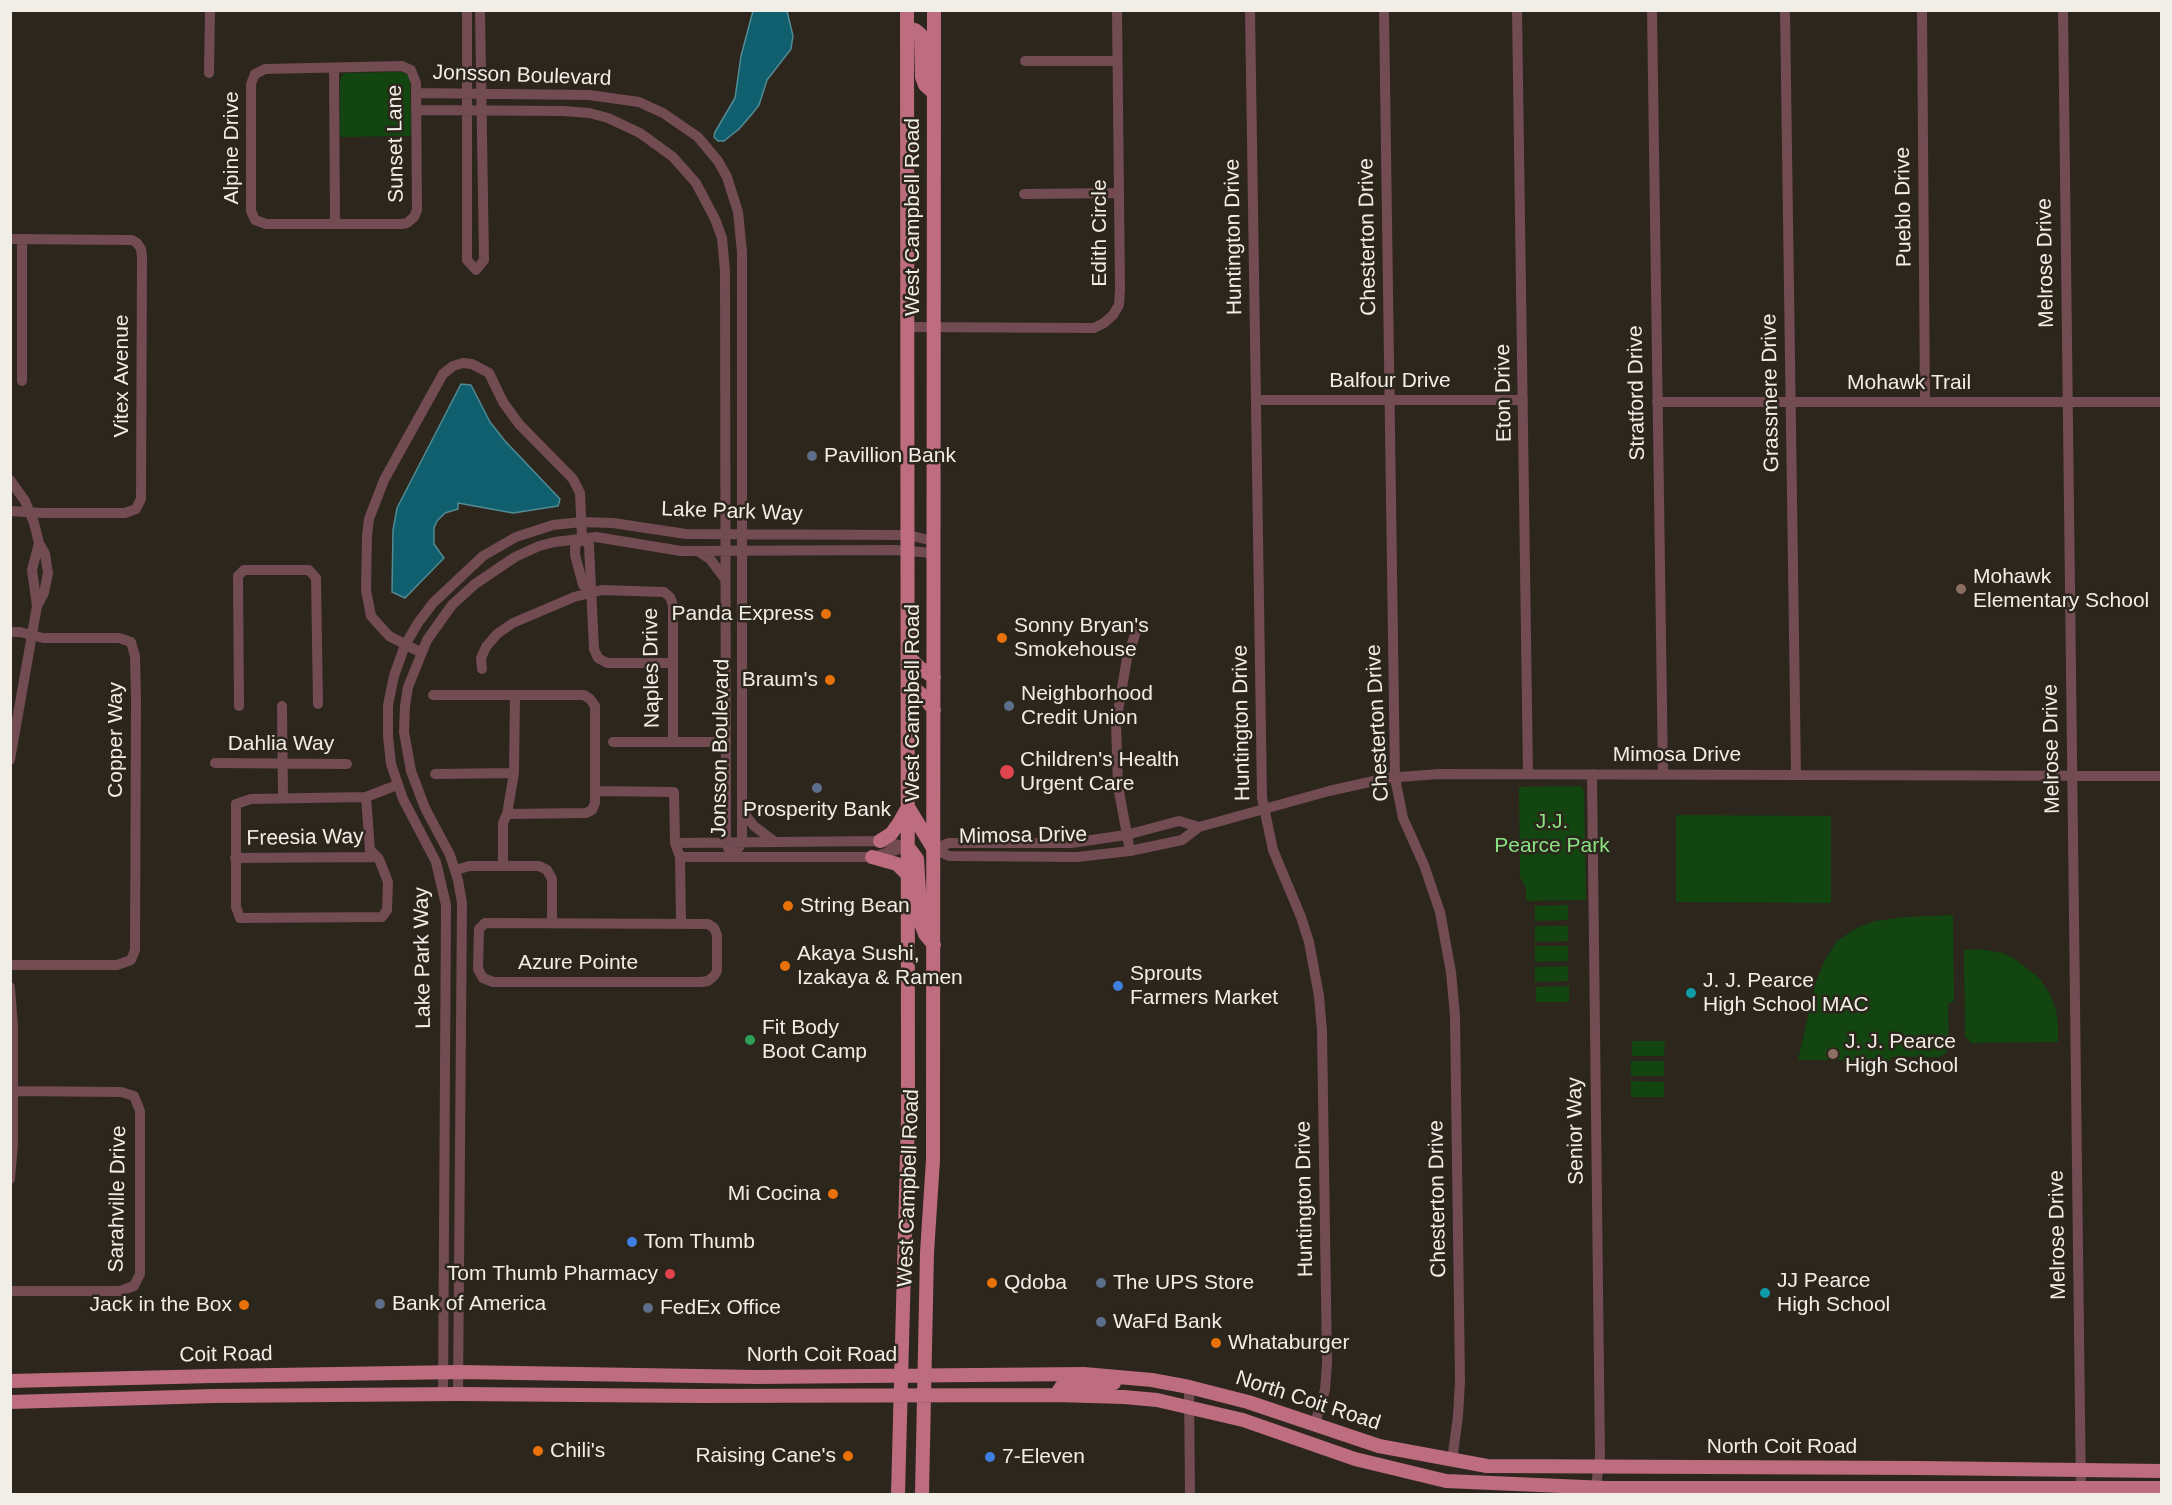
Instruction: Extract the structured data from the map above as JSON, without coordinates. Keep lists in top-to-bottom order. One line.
{"streets":{"main road":["West Campbell Road","Coit Road","North Coit Road"],"street":["Jonsson Boulevard","Sunset Lane","Alpine Drive","Pueblo Drive","Edith Circle","Huntington Drive","Chesterton Drive","Melrose Drive","Vitex Avenue","Balfour Drive","Mohawk Trail","Eton Drive","Stratford Drive","Grassmere Drive","Lake Park Way","Naples Drive","Copper Way","Dahlia Way","Mimosa Drive","Freesia Way","Azure Pointe","Senior Way","Sarahville Drive"]},"crossings":[["Jonsson Boulevard","Sunset Lane"],["Jonsson Boulevard","Lake Park Way"],["Sunset Lane","Alpine Drive"],["Pueblo Drive","Mohawk Trail"],["West Campbell Road","Edith Circle"],["West Campbell Road","Lake Park Way"],["West Campbell Road","Mimosa Drive"],["West Campbell Road","North Coit Road"],["Huntington Drive","Balfour Drive"],["Huntington Drive","Mimosa Drive"],["Huntington Drive","North Coit Road"],["Chesterton Drive","Balfour Drive"],["Chesterton Drive","Mimosa Drive"],["Chesterton Drive","North Coit Road"],["Melrose Drive","Mohawk Trail"],["Melrose Drive","Mimosa Drive"],["Melrose Drive","North Coit Road"],["Balfour Drive","Eton Drive"],["Mohawk Trail","Stratford Drive"],["Mohawk Trail","Grassmere Drive"],["Eton Drive","Mimosa Drive"],["Stratford Drive","Mimosa Drive"],["Grassmere Drive","Mimosa Drive"],["Lake Park Way","Coit Road"],["Lake Park Way","North Coit Road"],["Mimosa Drive","Senior Way"],["Senior Way","North Coit Road"],["Coit Road","North Coit Road"]],"parks":["J.J. Pearce Park"],"places":["Pavillion Bank","Mohawk Elementary School","Panda Express","Sonny Bryan's Smokehouse","Braum's","Neighborhood Credit Union","Children's Health Urgent Care","Prosperity Bank","String Bean","Akaya Sushi, Izakaya & Ramen","Sprouts Farmers Market","J. J. Pearce High School MAC","Fit Body Boot Camp","J. J. Pearce High School","Mi Cocina","Tom Thumb","Tom Thumb Pharmacy","Qdoba","The UPS Store","JJ Pearce High School","Bank of America","Jack in the Box","FedEx Office","WaFd Bank","Whataburger","Chili's","Raising Cane's","7-Eleven"]}
